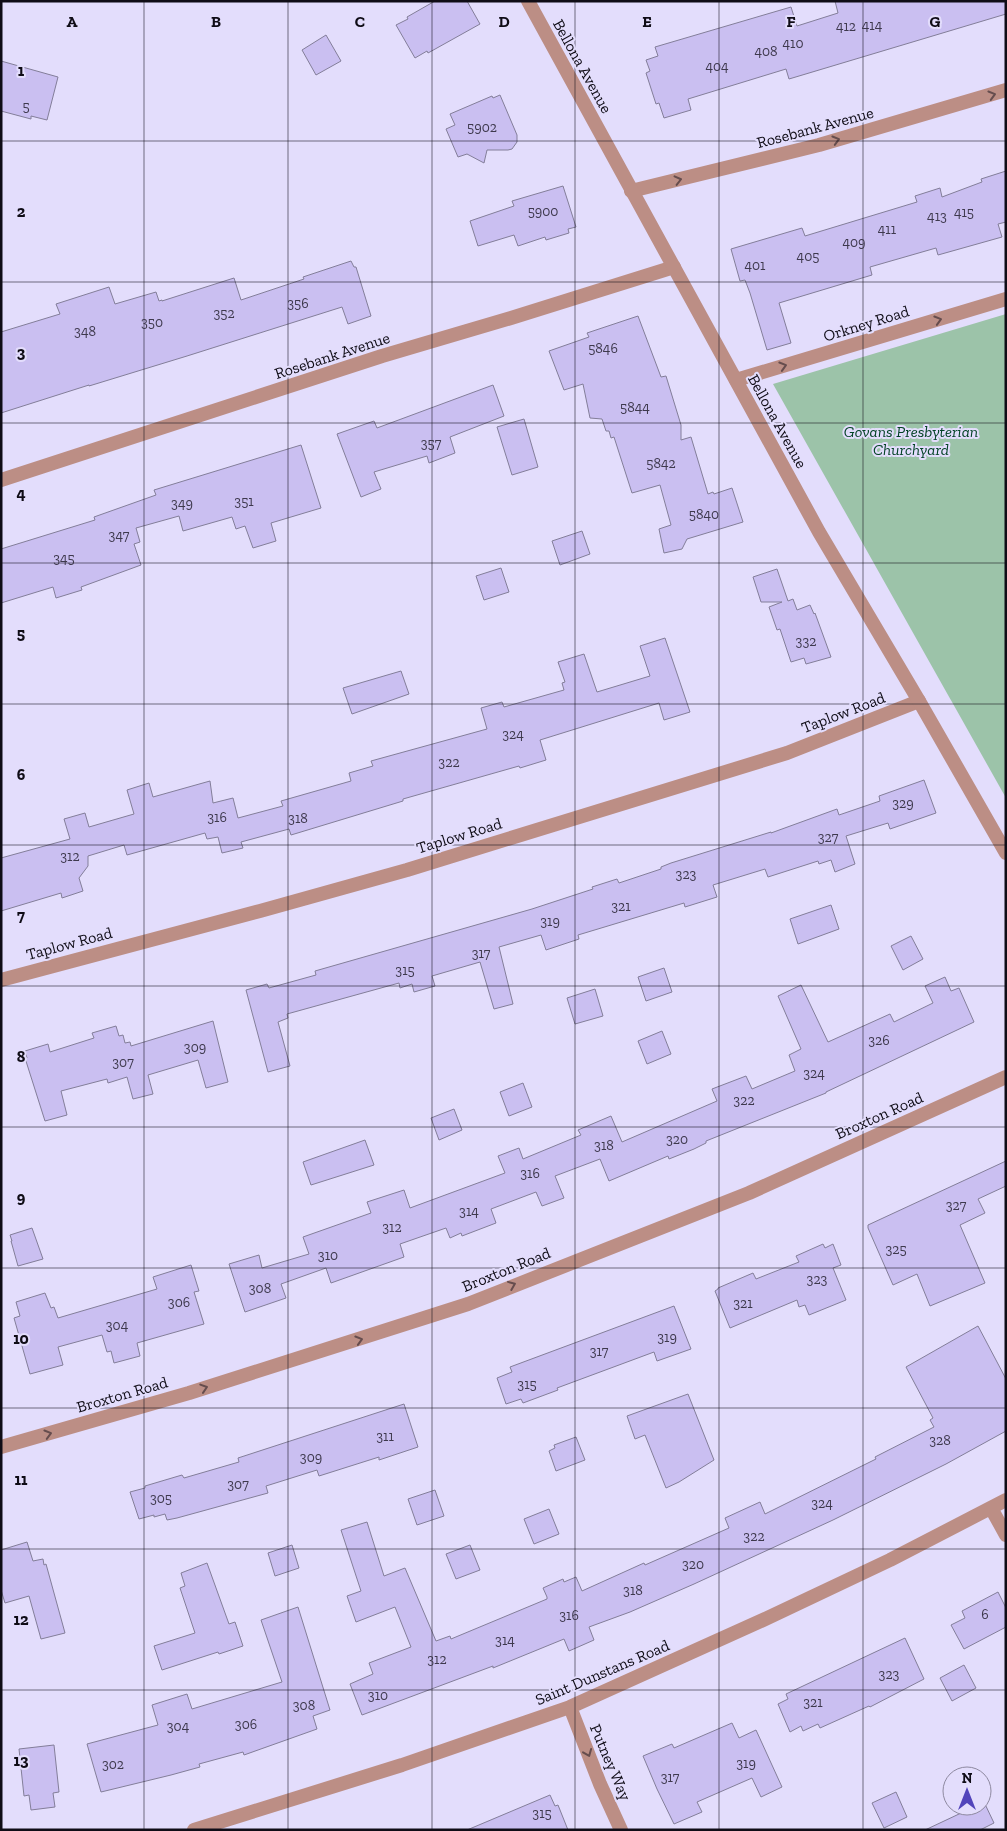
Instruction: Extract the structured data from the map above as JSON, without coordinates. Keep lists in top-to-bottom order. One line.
{"streets":{"street":["Bellona Avenue","Rosebank Avenue","Orkney Road","Taplow Road","Broxton Road","Saint Dunstans Road","Putney Way"]},"crossings":[["Bellona Avenue","Rosebank Avenue"],["Bellona Avenue","Orkney Road"],["Bellona Avenue","Taplow Road"],["Saint Dunstans Road","Putney Way"]],"one_way":["Rosebank Avenue","Orkney Road","Broxton Road","Putney Way"],"parks":["Govans Presbyterian Churchyard"],"house_numbers":["414","412","410","408","404","5","5902","5900","415","413","411","409","405","401","356","352","350","348","5846","5844","357","5842","351","349","5840","347","345","332","324","322","329","316","318","327","312","323","321","319","317","315","326","309","307","324","322","320","318","316","327","314","312","325","310","323","308","306","321","304","319","317","315","311","328","309","307","305","324","322","320","318","6","316","314","312","323","310","321","308","306","304","319","302","317","315"],"north":"top","grid":{"columns":["A","B","C","D","E","F","G"],"rows":["1","2","3","4","5","6","7","8","9","10","11","12","13"]}}
